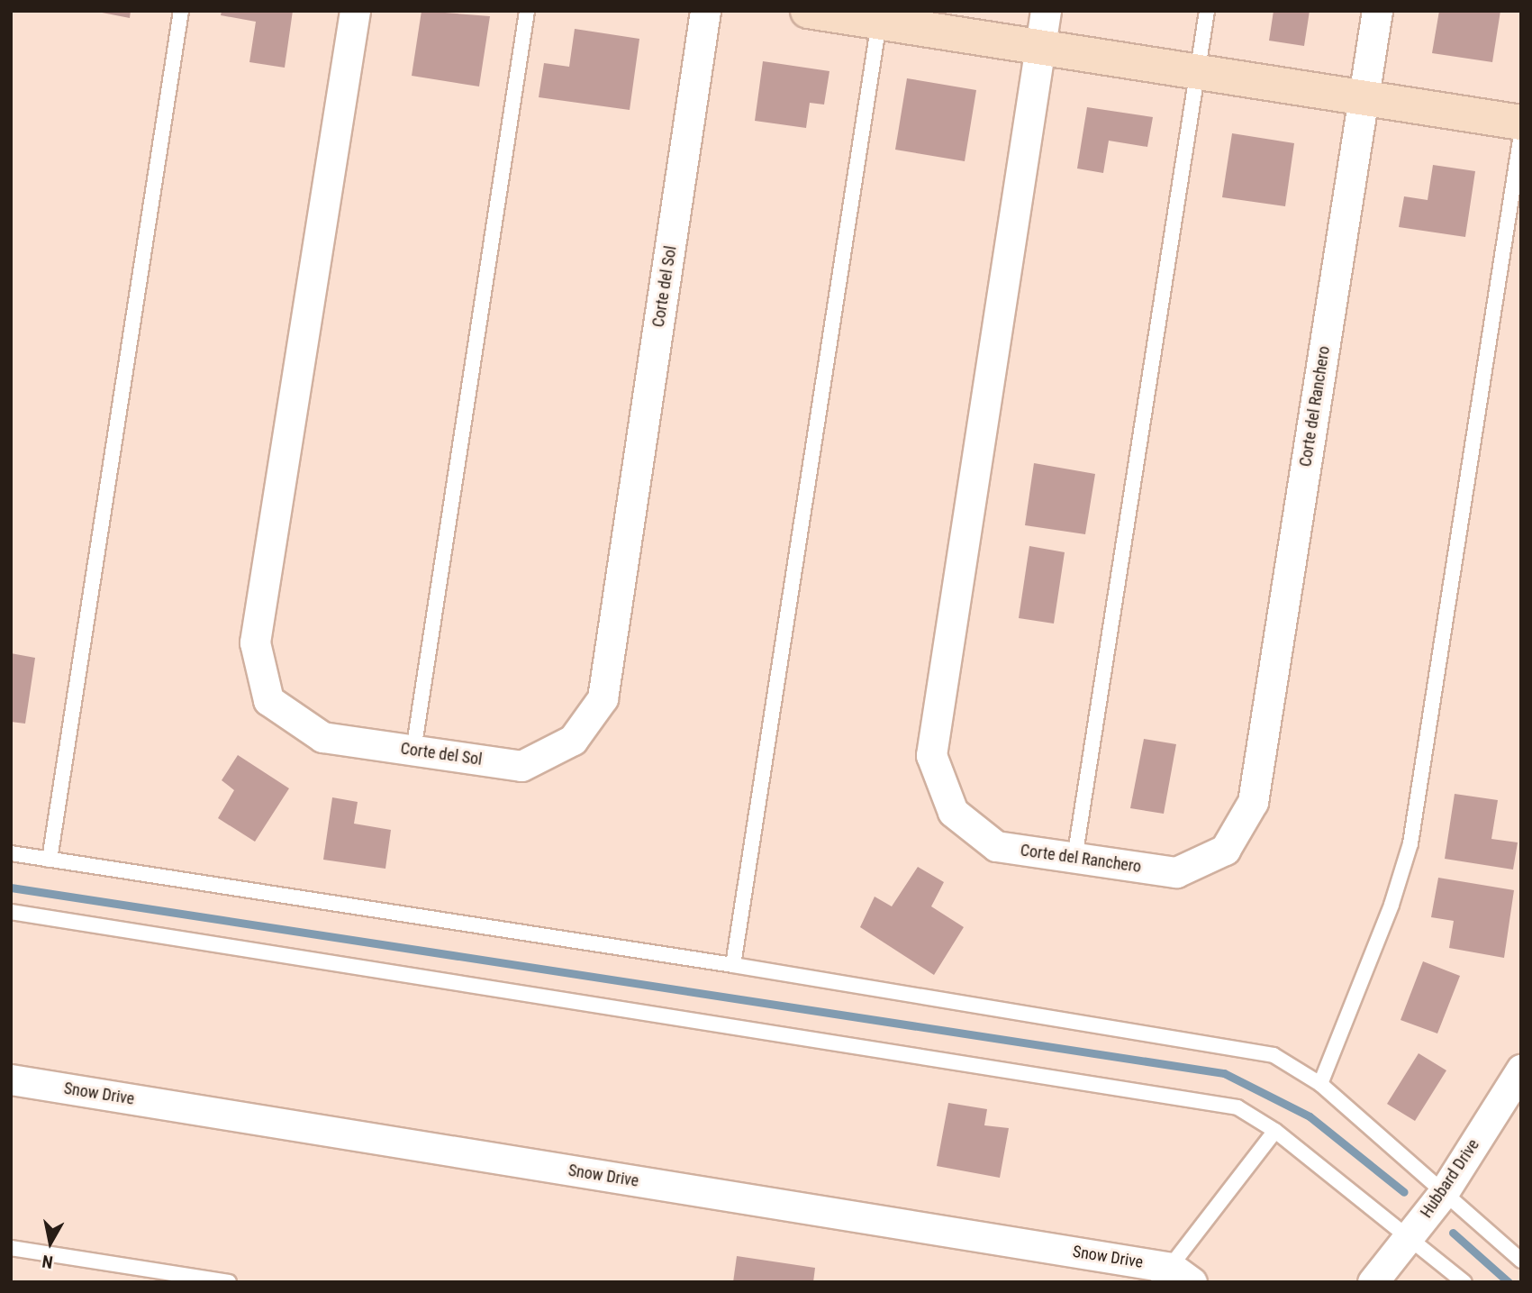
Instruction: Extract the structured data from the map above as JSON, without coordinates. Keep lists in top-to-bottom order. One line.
{"streets":{"street":["Corte del Sol","Corte del Ranchero","Snow Drive","Hubbard Drive"]},"north":"bottom"}
